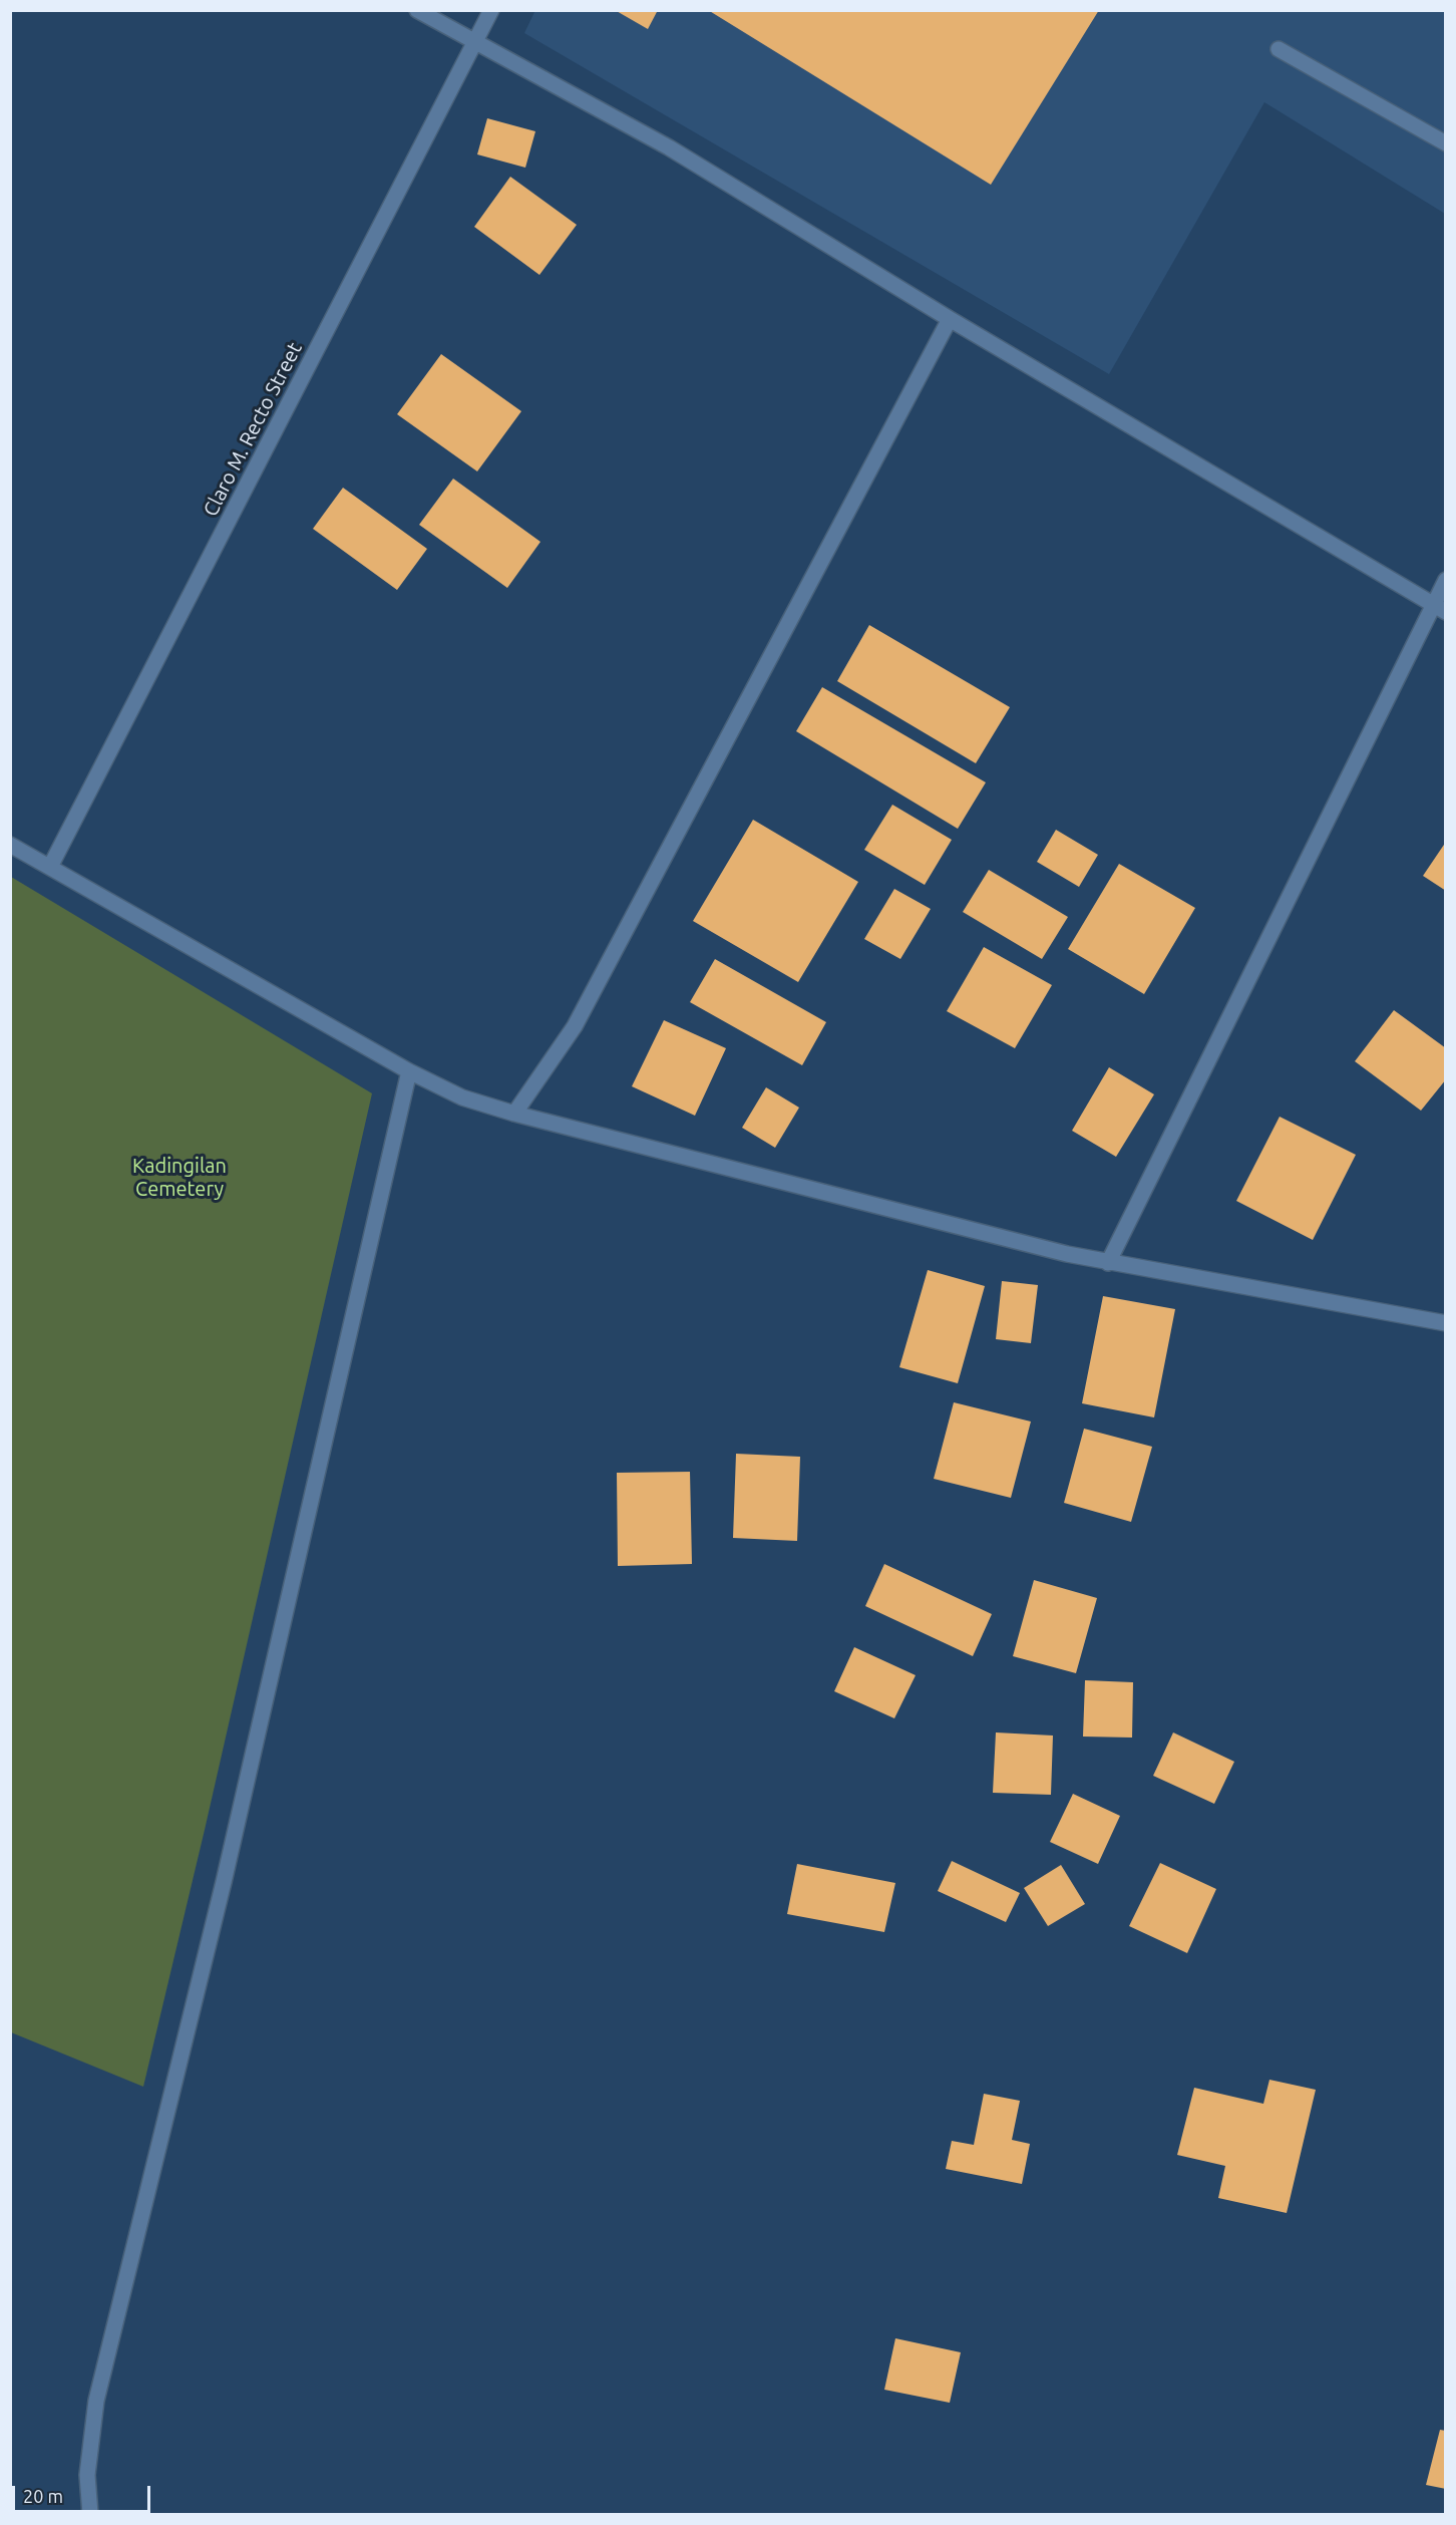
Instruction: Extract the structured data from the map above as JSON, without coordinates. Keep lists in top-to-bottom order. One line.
{"streets":{"street":["Claro M. Recto Street"]},"parks":["Kadingilan Cemetery"],"scale_bar":"20 m"}
